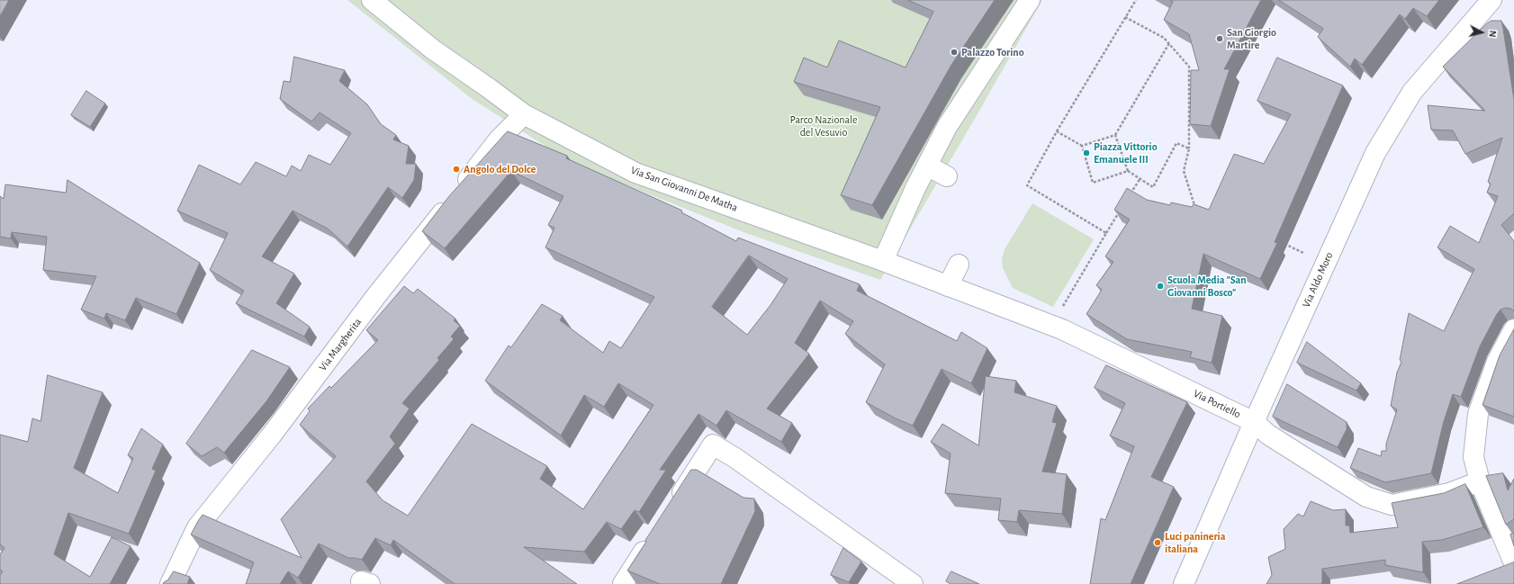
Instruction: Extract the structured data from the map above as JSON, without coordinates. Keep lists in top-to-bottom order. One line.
{"streets":{"street":["Via San Giovanni De Matha","Via Aldo Moro","Via Margherita","Via Portiello"]},"crossings":[["Via San Giovanni De Matha","Via Margherita"],["Via San Giovanni De Matha","Via Portiello"],["Via Aldo Moro","Via Portiello"]],"parks":["Parco Nazionale del Vesuvio"],"places":["San Giorgio Martire","Palazzo Torino","Piazza Vittorio Emanuele III","Angolo del Dolce","Scuola Media \"San Giovanni Bosco\"","Luci panineria italiana"],"north":"right"}
